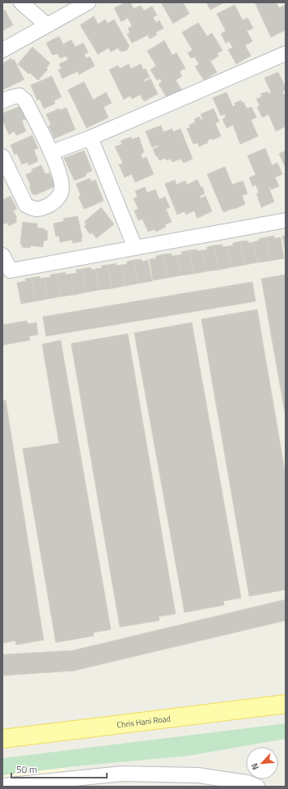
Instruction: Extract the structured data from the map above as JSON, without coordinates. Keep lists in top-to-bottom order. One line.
{"streets":{"main road":["Chris Hani Road"]},"scale_bar":"50 m","north":"bottom left"}
